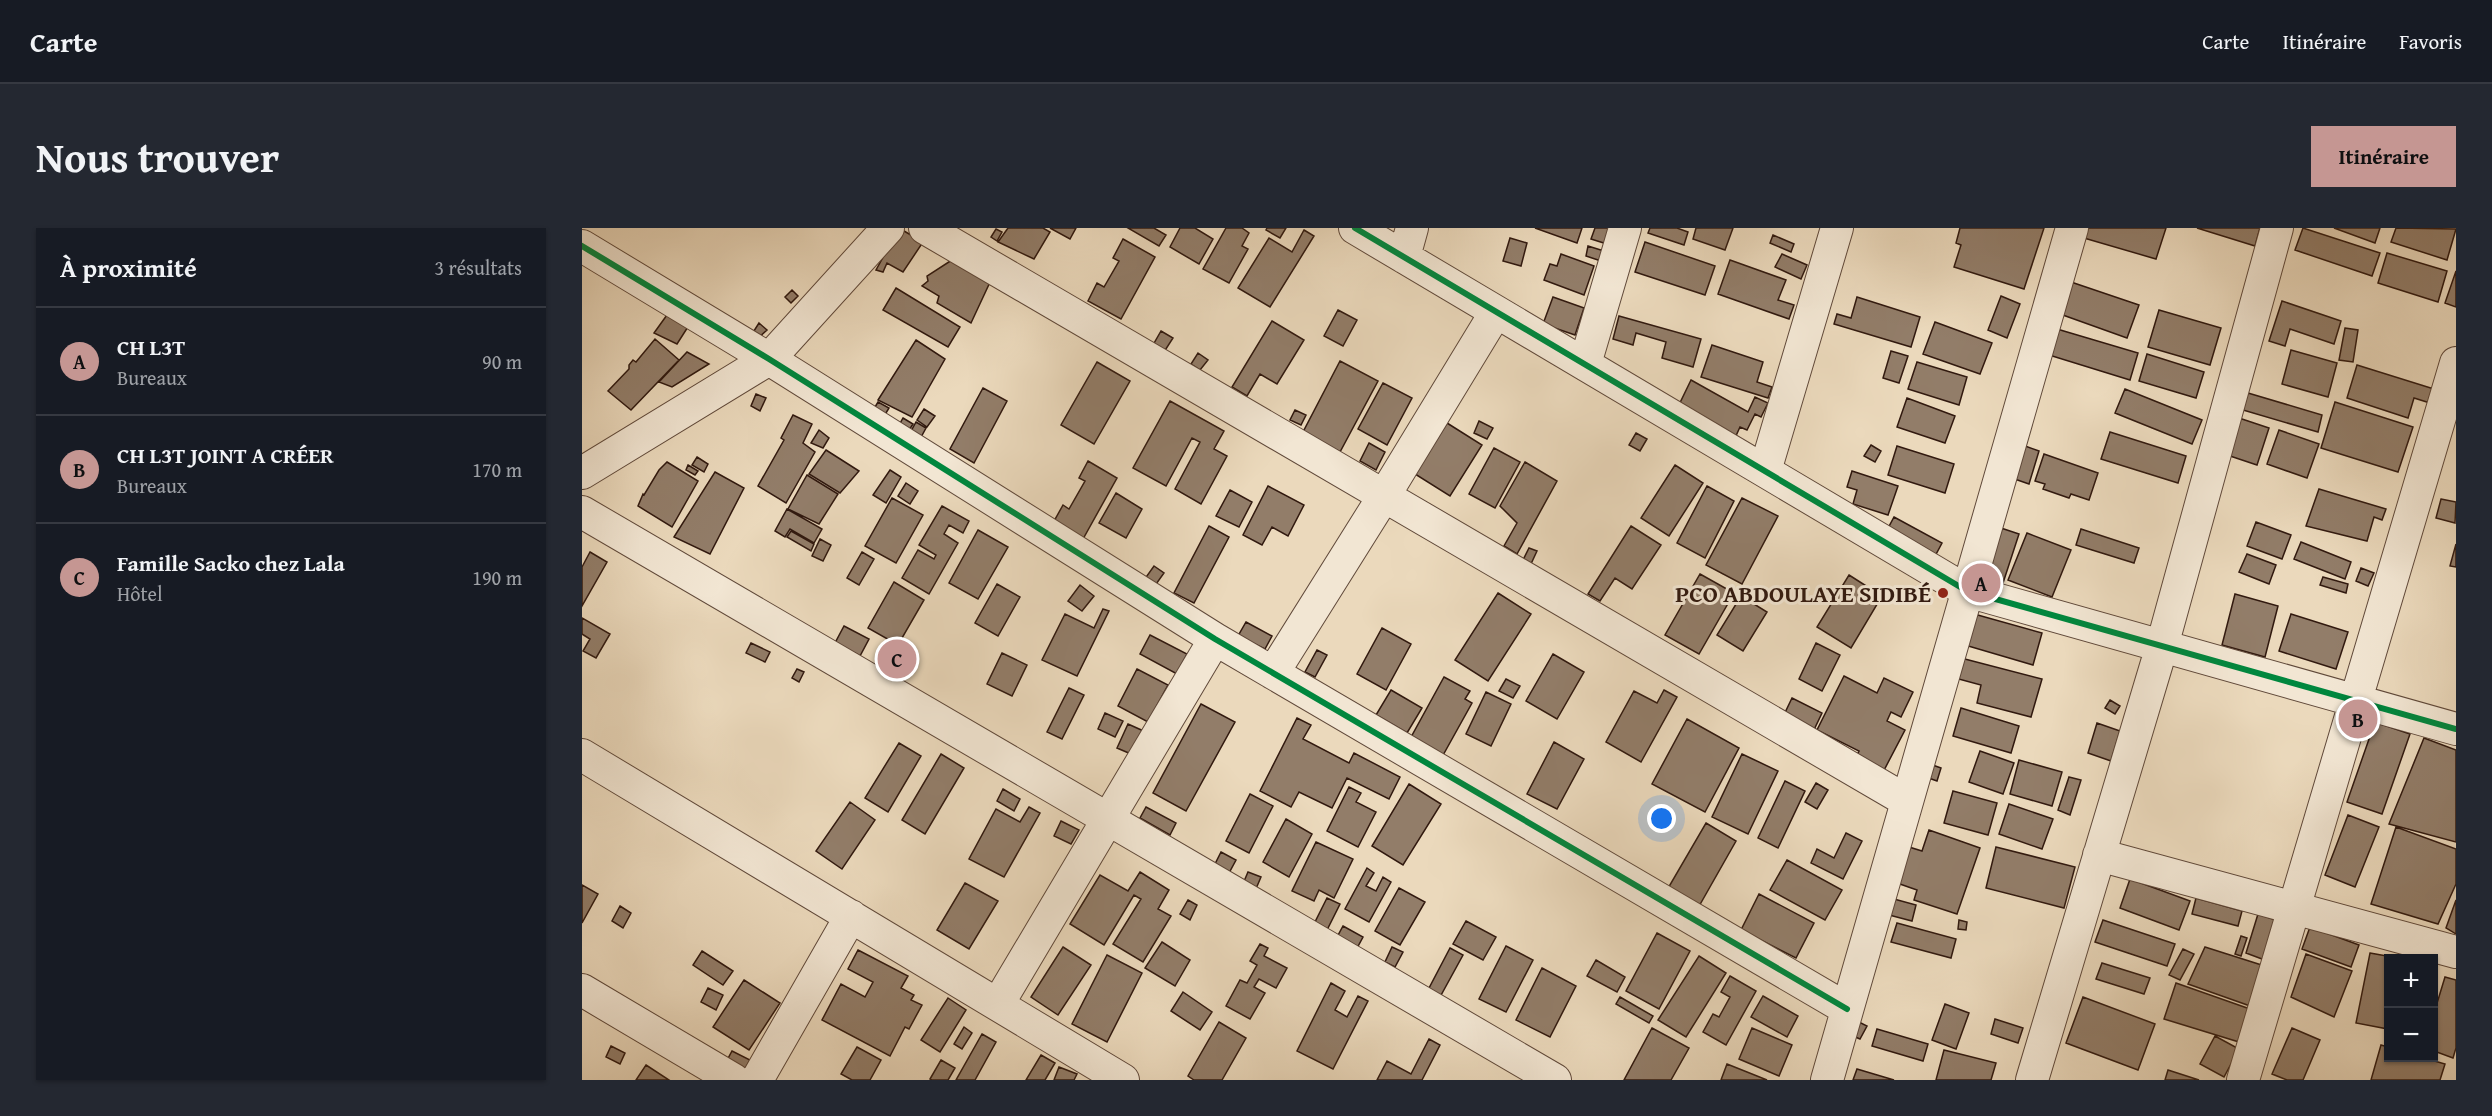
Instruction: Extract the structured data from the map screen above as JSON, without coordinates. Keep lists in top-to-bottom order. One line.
{"places":["PCO ABDOULAYE SIDIBÉ"],"page":{"header":"Carte","nav":["Carte","Itinéraire","Favoris"],"title":"Nous trouver","buttons":"Itinéraire","heading":["À proximité","3 résultats"],"list":[{"mark":"A","name":"CH L3T","note":"Bureaux","value":"90 m"},{"mark":"B","name":"CH L3T JOINT A CRÉER","note":"Bureaux","value":"170 m"},{"mark":"C","name":"Famille Sacko chez Lala","note":"Hôtel","value":"190 m"}],"pins":["A","C","B"],"map_buttons":["+","−"]}}
